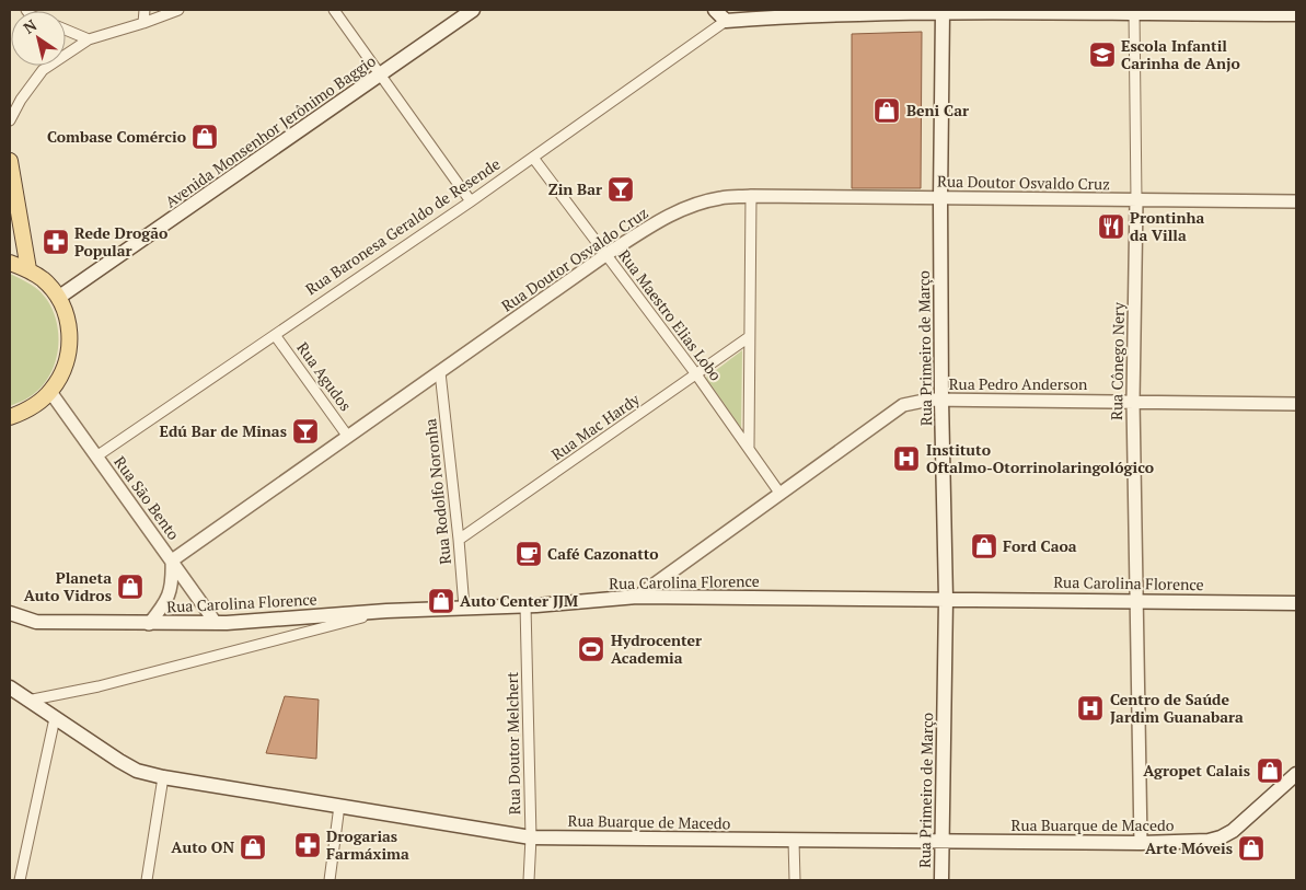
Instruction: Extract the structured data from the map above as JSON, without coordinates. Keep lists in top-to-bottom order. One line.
{"streets":{"main road":["Avenida Monsenhor Jerônimo Baggio","Rua Primeiro de Março","Rua Carolina Florence","Rua Buarque de Macedo"],"street":["Rua Doutor Osvaldo Cruz","Rua Baronesa Geraldo de Resende","Rua Maestro Elias Lobo","Rua Cônego Nery","Rua Agudos","Rua Pedro Anderson","Rua Mac Hardy","Rua Rodolfo Noronha","Rua São Bento","Rua Doutor Melchert"]},"crossings":[["Rua Doutor Osvaldo Cruz","Rua Maestro Elias Lobo"],["Rua Doutor Osvaldo Cruz","Rua Primeiro de Março"],["Rua Doutor Osvaldo Cruz","Rua Cônego Nery"],["Rua Doutor Osvaldo Cruz","Rua Agudos"],["Rua Doutor Osvaldo Cruz","Rua Rodolfo Noronha"],["Rua Doutor Osvaldo Cruz","Rua São Bento"],["Rua Baronesa Geraldo de Resende","Rua Maestro Elias Lobo"],["Rua Baronesa Geraldo de Resende","Rua Agudos"],["Rua Baronesa Geraldo de Resende","Rua São Bento"],["Rua Maestro Elias Lobo","Rua Pedro Anderson"],["Rua Maestro Elias Lobo","Rua Mac Hardy"],["Rua Primeiro de Março","Rua Pedro Anderson"],["Rua Primeiro de Março","Rua Carolina Florence"],["Rua Primeiro de Março","Rua Buarque de Macedo"],["Rua Cônego Nery","Rua Pedro Anderson"],["Rua Cônego Nery","Rua Carolina Florence"],["Rua Cônego Nery","Rua Buarque de Macedo"],["Rua Pedro Anderson","Rua Carolina Florence"],["Rua Mac Hardy","Rua Rodolfo Noronha"],["Rua Rodolfo Noronha","Rua Carolina Florence"],["Rua São Bento","Rua Carolina Florence"],["Rua Carolina Florence","Rua Doutor Melchert"],["Rua Doutor Melchert","Rua Buarque de Macedo"]],"places":{"school or university":["Escola Infantil Carinha de Anjo"],"shop":["Beni Car","Combase Comércio","Ford Caoa","Planeta Auto Vidros","Auto Center JJM","Agropet Calais","Auto ON","Arte Móveis"],"bar":["Zin Bar","Edú Bar de Minas"],"restaurant":["Prontinha da Villa"],"pharmacy":["Rede Drogão Popular","Drogarias Farmáxima"],"hospital":["Instituto Oftalmo-Otorrinolaringológico","Centro de Saúde Jardim Guanabara"],"cafe":["Café Cazonatto"],"sports":["Hydrocenter Academia"]},"north":"top left"}
